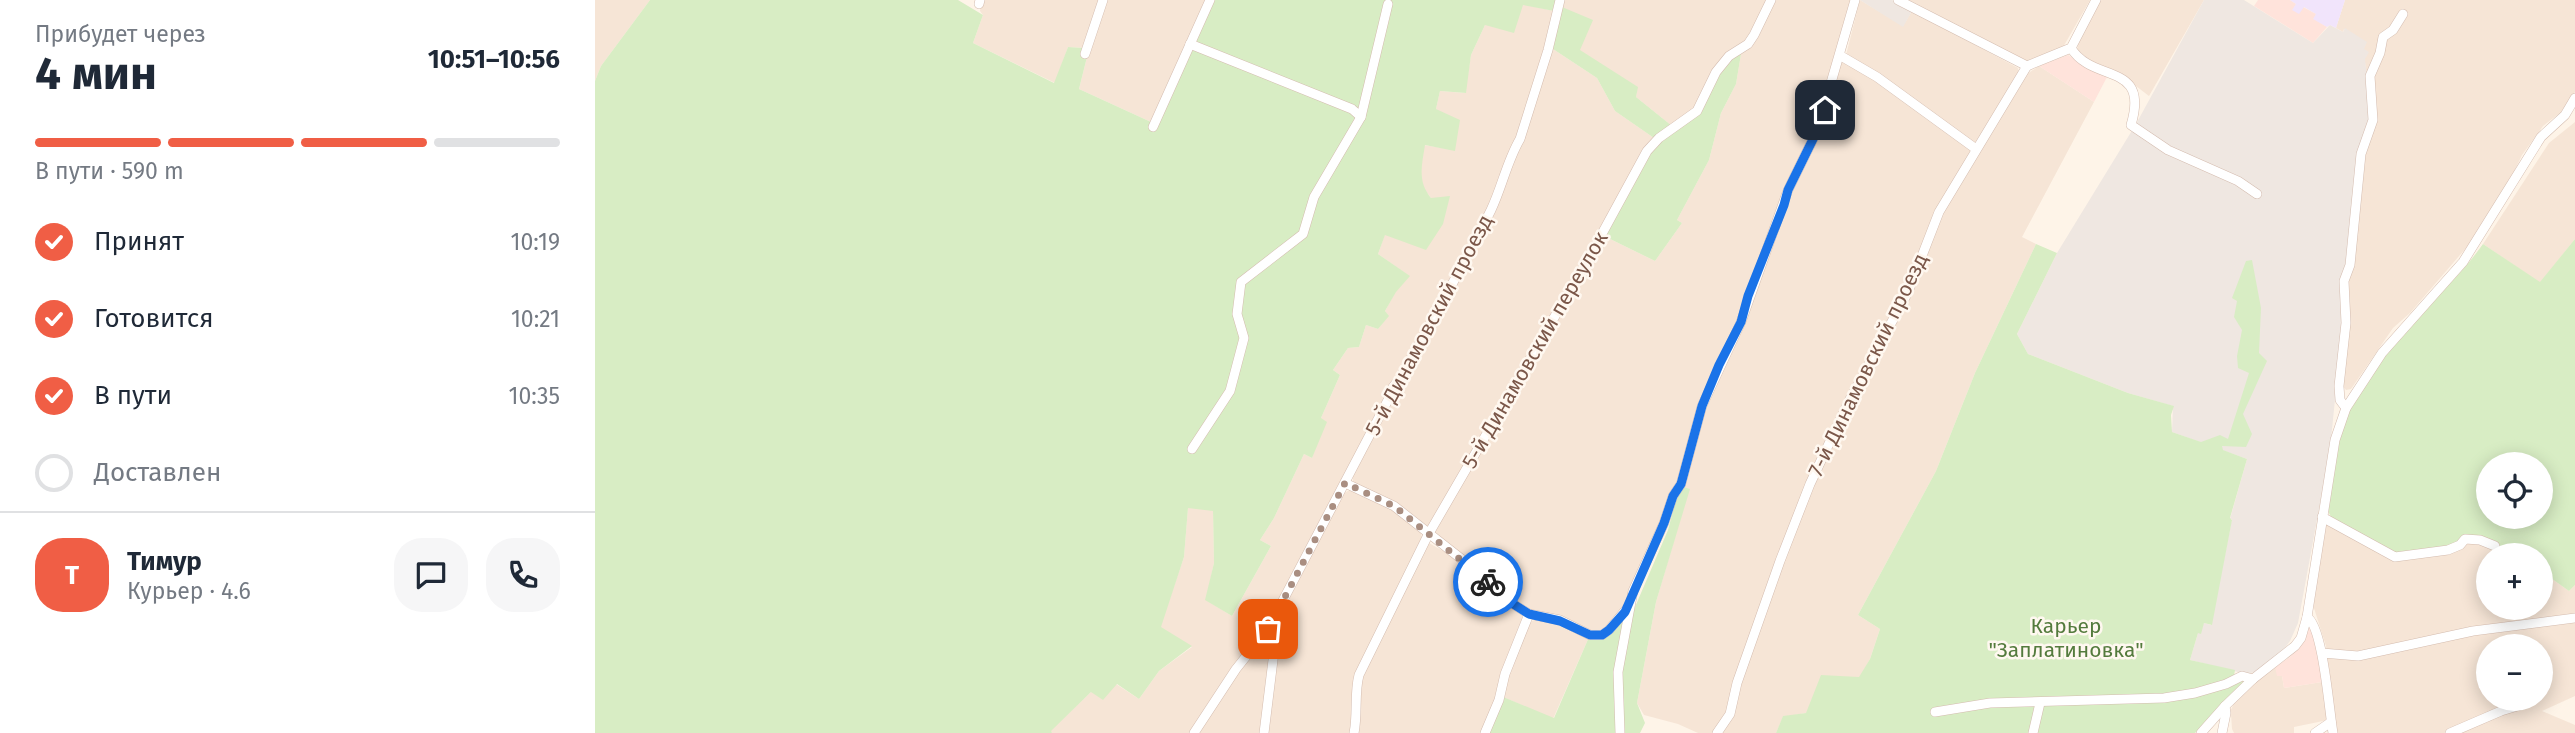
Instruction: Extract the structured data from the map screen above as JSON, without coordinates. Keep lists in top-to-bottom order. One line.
{"streets":{"street":["5-й Динамовский проезд","5-й Динамовский переулок","7-й Динамовский проезд"]},"parks":["Карьер \"Заплатиновка\""],"page":{"heading":["4 мин","Прибудет через","10:51–10:56"],"panel":["Тимур","Курьер · 4.6"],"bar":"В пути · 590 m","list":[["Принят","10:19"],["Готовится","10:21"],["В пути","10:35"],"Доставлен"],"map_buttons":["+","−"],"round":"Т"}}
